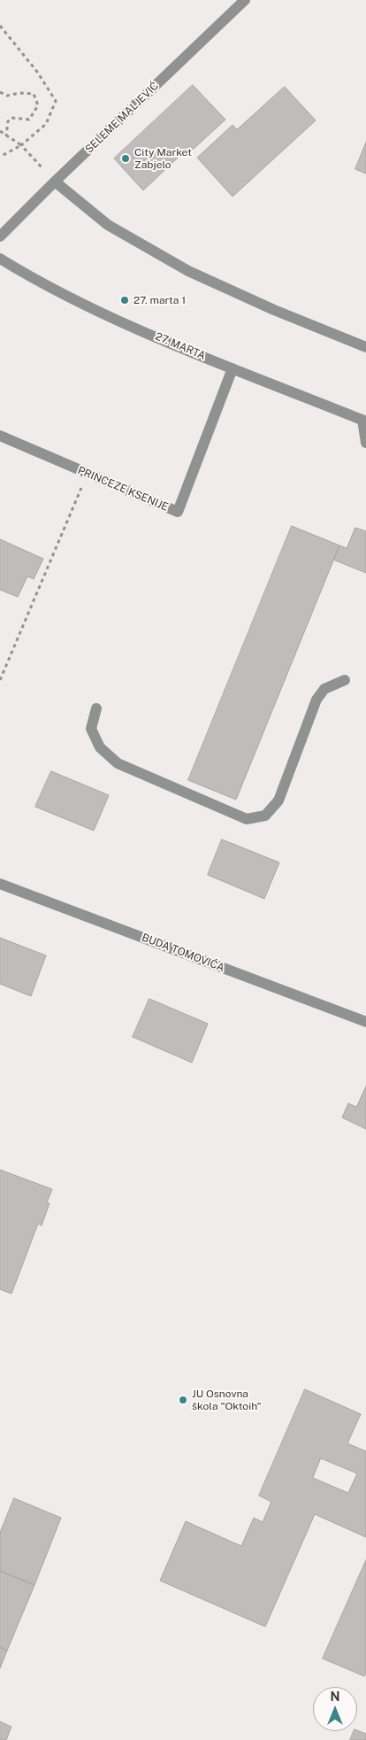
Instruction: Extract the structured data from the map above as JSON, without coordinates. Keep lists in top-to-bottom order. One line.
{"streets":{"street":["SELEME MALJEVIĆ","27. MARTA","PRINCEZE KSENIJE","BUDA TOMOVIĆA"]},"crossings":[["27. MARTA","PRINCEZE KSENIJE"]],"places":["City Market Zabjelo","27. marta 1","JU Osnovna škola \"Oktoih\""],"north":"top"}
